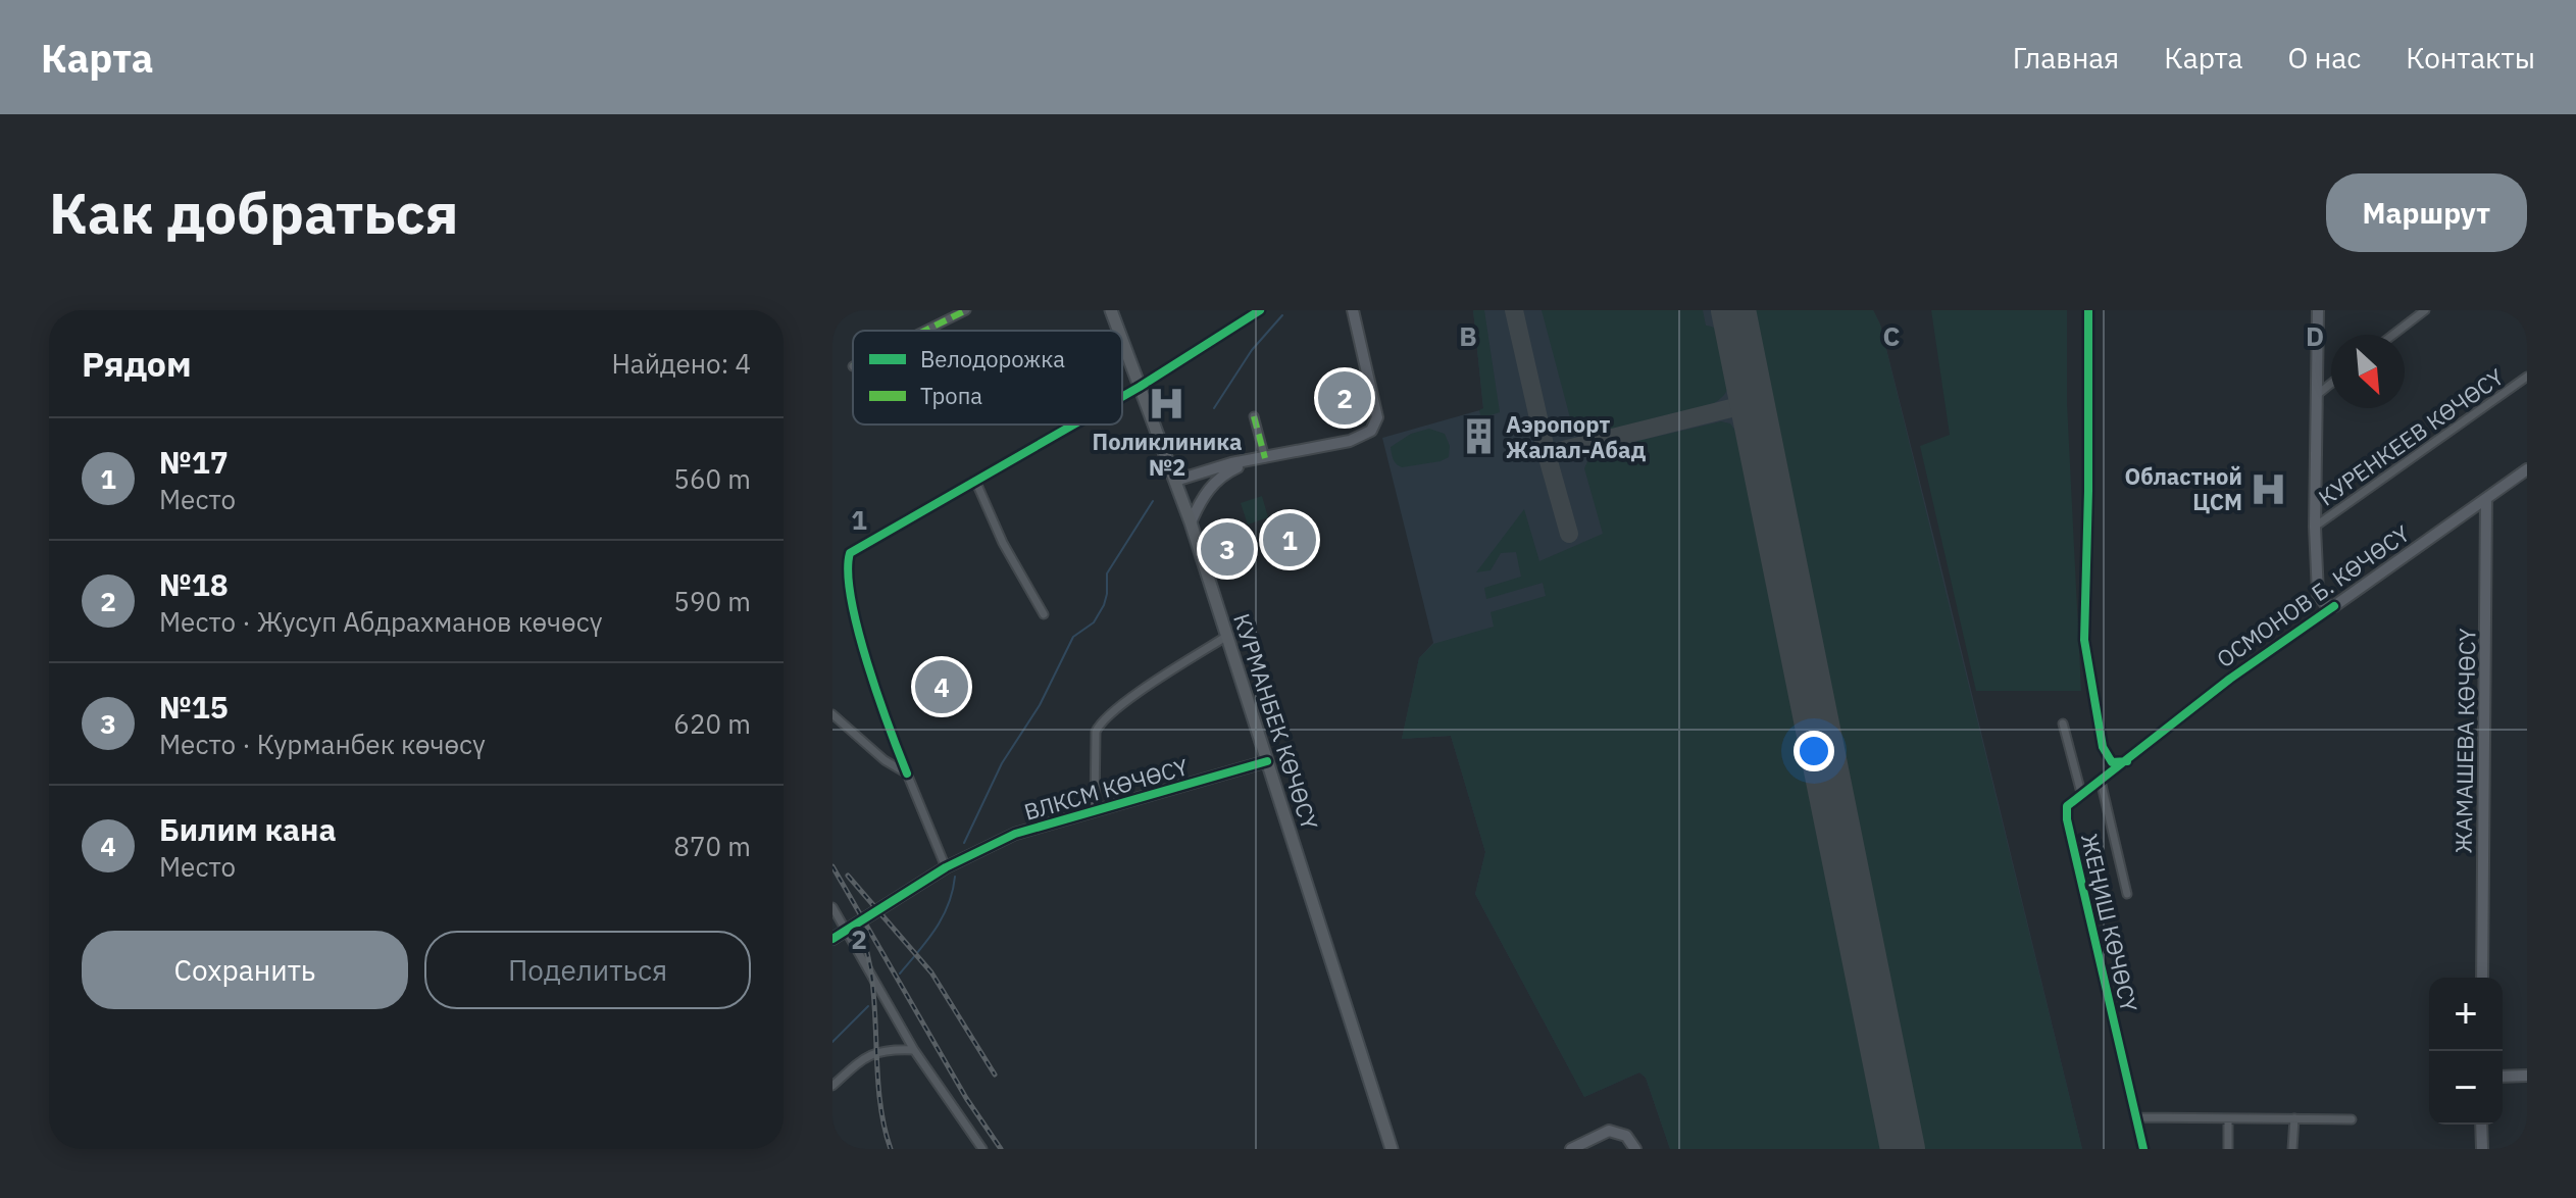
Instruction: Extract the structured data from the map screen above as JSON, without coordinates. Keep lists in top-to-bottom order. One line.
{"streets":{"main road":["ОСМОНОВ Б. КӨЧӨСҮ","КУРМАНБЕК КӨЧӨСҮ","ЖАМАШЕВА КӨЧӨСҮ","ВЛКСМ КӨЧӨСҮ"],"street":["КУРЕНКЕЕВ КӨЧӨСҮ","ЖЕҢИШ КӨЧӨСҮ"]},"crossings":[["ОСМОНОВ Б. КӨЧӨСҮ","ЖАМАШЕВА КӨЧӨСҮ"],["КУРМАНБЕК КӨЧӨСҮ","ВЛКСМ КӨЧӨСҮ"]],"places":{"hospital":["Поликлиника №2","Областной ЦСМ"],"building":["Аэропорт Жалал-Абад"]},"legend":["Велодорожка","Тропа"],"north":"bottom right","page":{"header":"Карта","nav":["Главная","Карта","О нас","Контакты"],"buttons":["Маршрут",["Сохранить","Поделиться"]],"title":"Как добраться","heading":["Рядом","Найдено: 4"],"pins":["2","1","3","4"],"list":[{"mark":"1","name":"№17","note":"Место","value":"560 m"},{"mark":"2","name":"№18","note":"Место · Жусуп Абдрахманов көчөсү","value":"590 m"},{"mark":"3","name":"№15","note":"Место · Курманбек көчөсү","value":"620 m"},{"mark":"4","name":"Билим кана","note":"Место","value":"870 m"}],"map_buttons":["+","−"]},"grid":{"columns":["B","C","D"],"rows":["1","2"]}}
